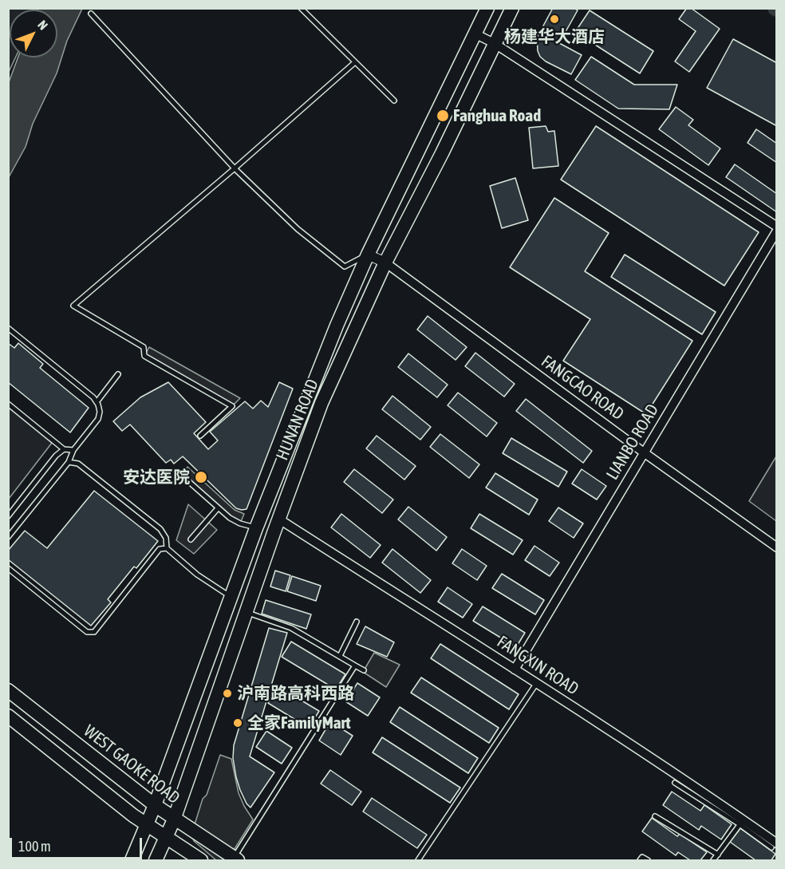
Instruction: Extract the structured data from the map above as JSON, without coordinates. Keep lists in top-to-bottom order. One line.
{"streets":{"main road":["HUNAN ROAD","WEST GAOKE ROAD"],"street":["FANGCAO ROAD","LIANBO ROAD","FANGXIN ROAD"]},"crossings":[["FANGCAO ROAD","HUNAN ROAD"],["FANGCAO ROAD","LIANBO ROAD"],["HUNAN ROAD","FANGXIN ROAD"],["HUNAN ROAD","WEST GAOKE ROAD"],["LIANBO ROAD","FANGXIN ROAD"]],"places":["杨建华大酒店","Fanghua Road","安达医院","沪南路高科西路","全家FamilyMart"],"scale_bar":"100 m","north":"top right"}
